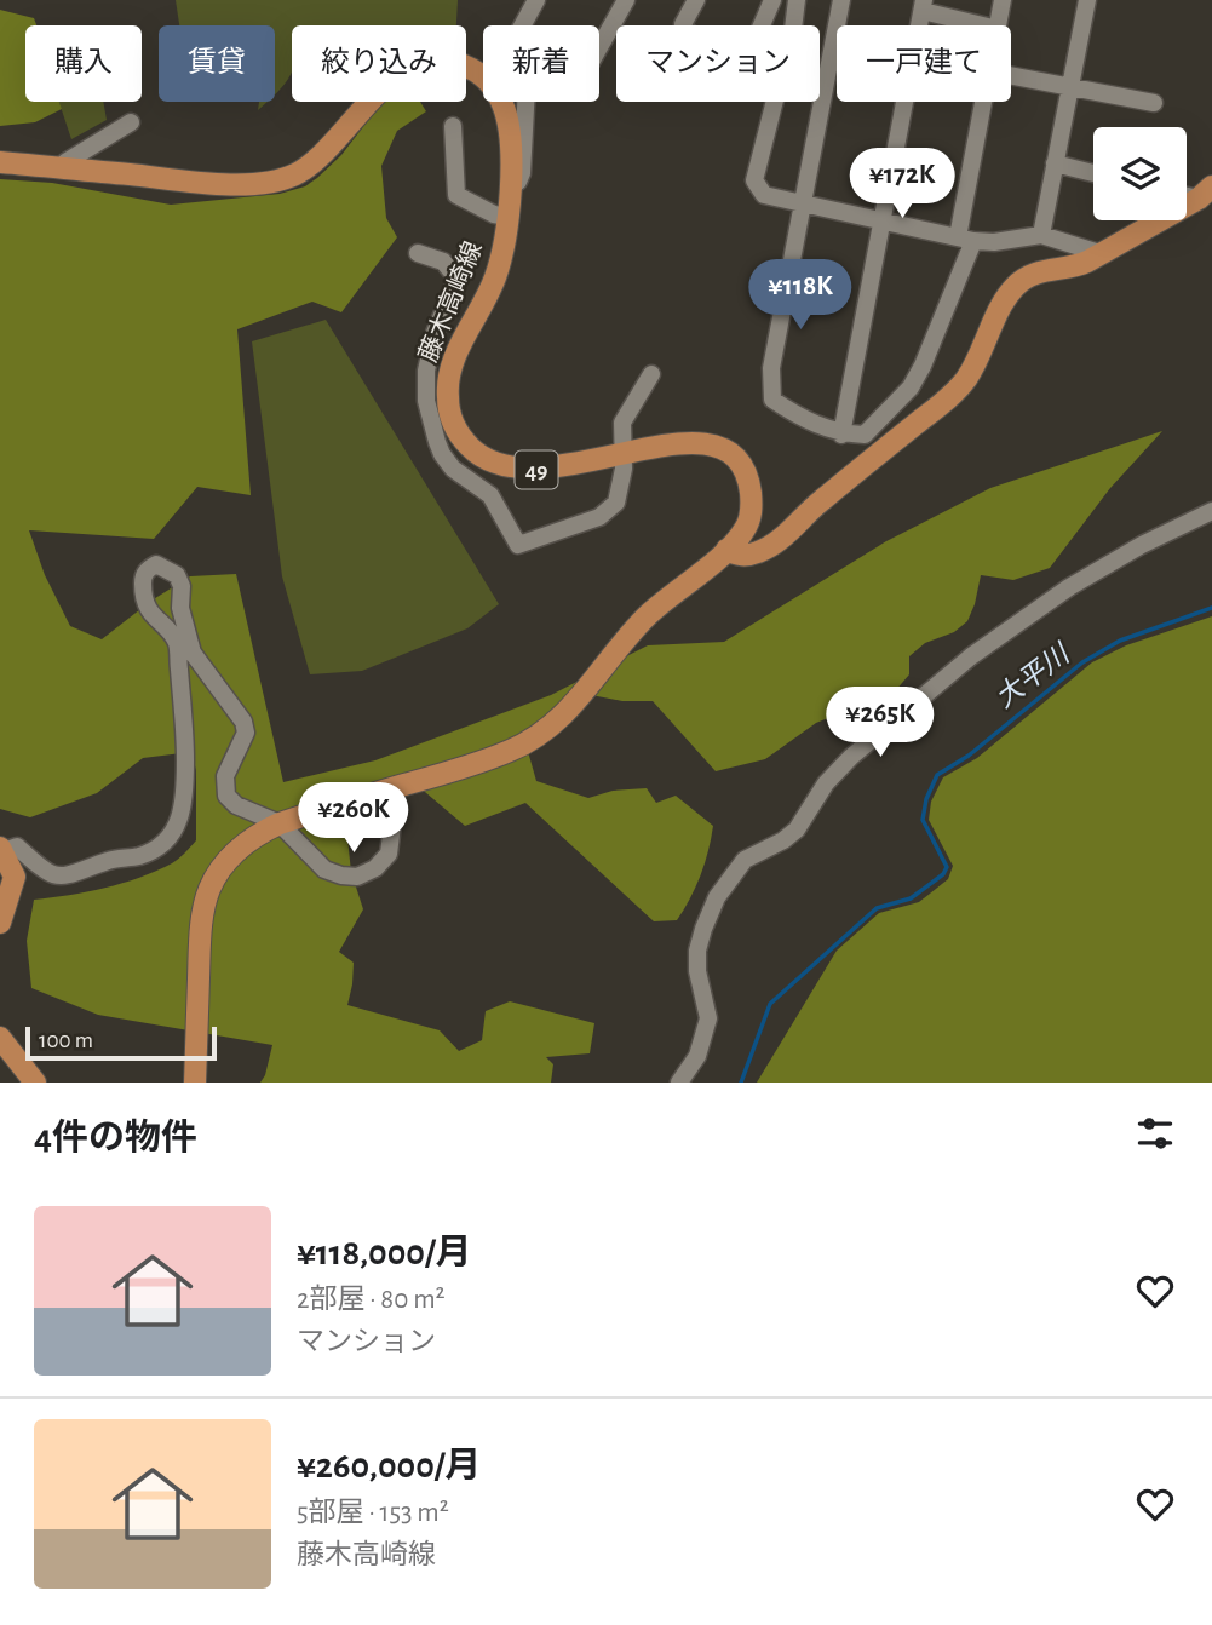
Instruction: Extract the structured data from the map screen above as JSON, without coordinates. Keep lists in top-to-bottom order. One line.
{"streets":{"main road":["藤木高崎線","49"]},"crossings":[["藤木高崎線","49"]],"water":["大平川"],"scale_bar":"100 m","page":{"chip":["購入","賃貸","絞り込み","新着","マンション","一戸建て"],"price":["¥172K","¥118K","¥265K","¥260K"],"scale":"100 m","heading":"4件の物件","list":[{"name":"¥118,000/月","note":"2部屋 · 80 m² · マンション"},{"name":"¥260,000/月","note":"5部屋 · 153 m² · 藤木高崎線"}]}}
